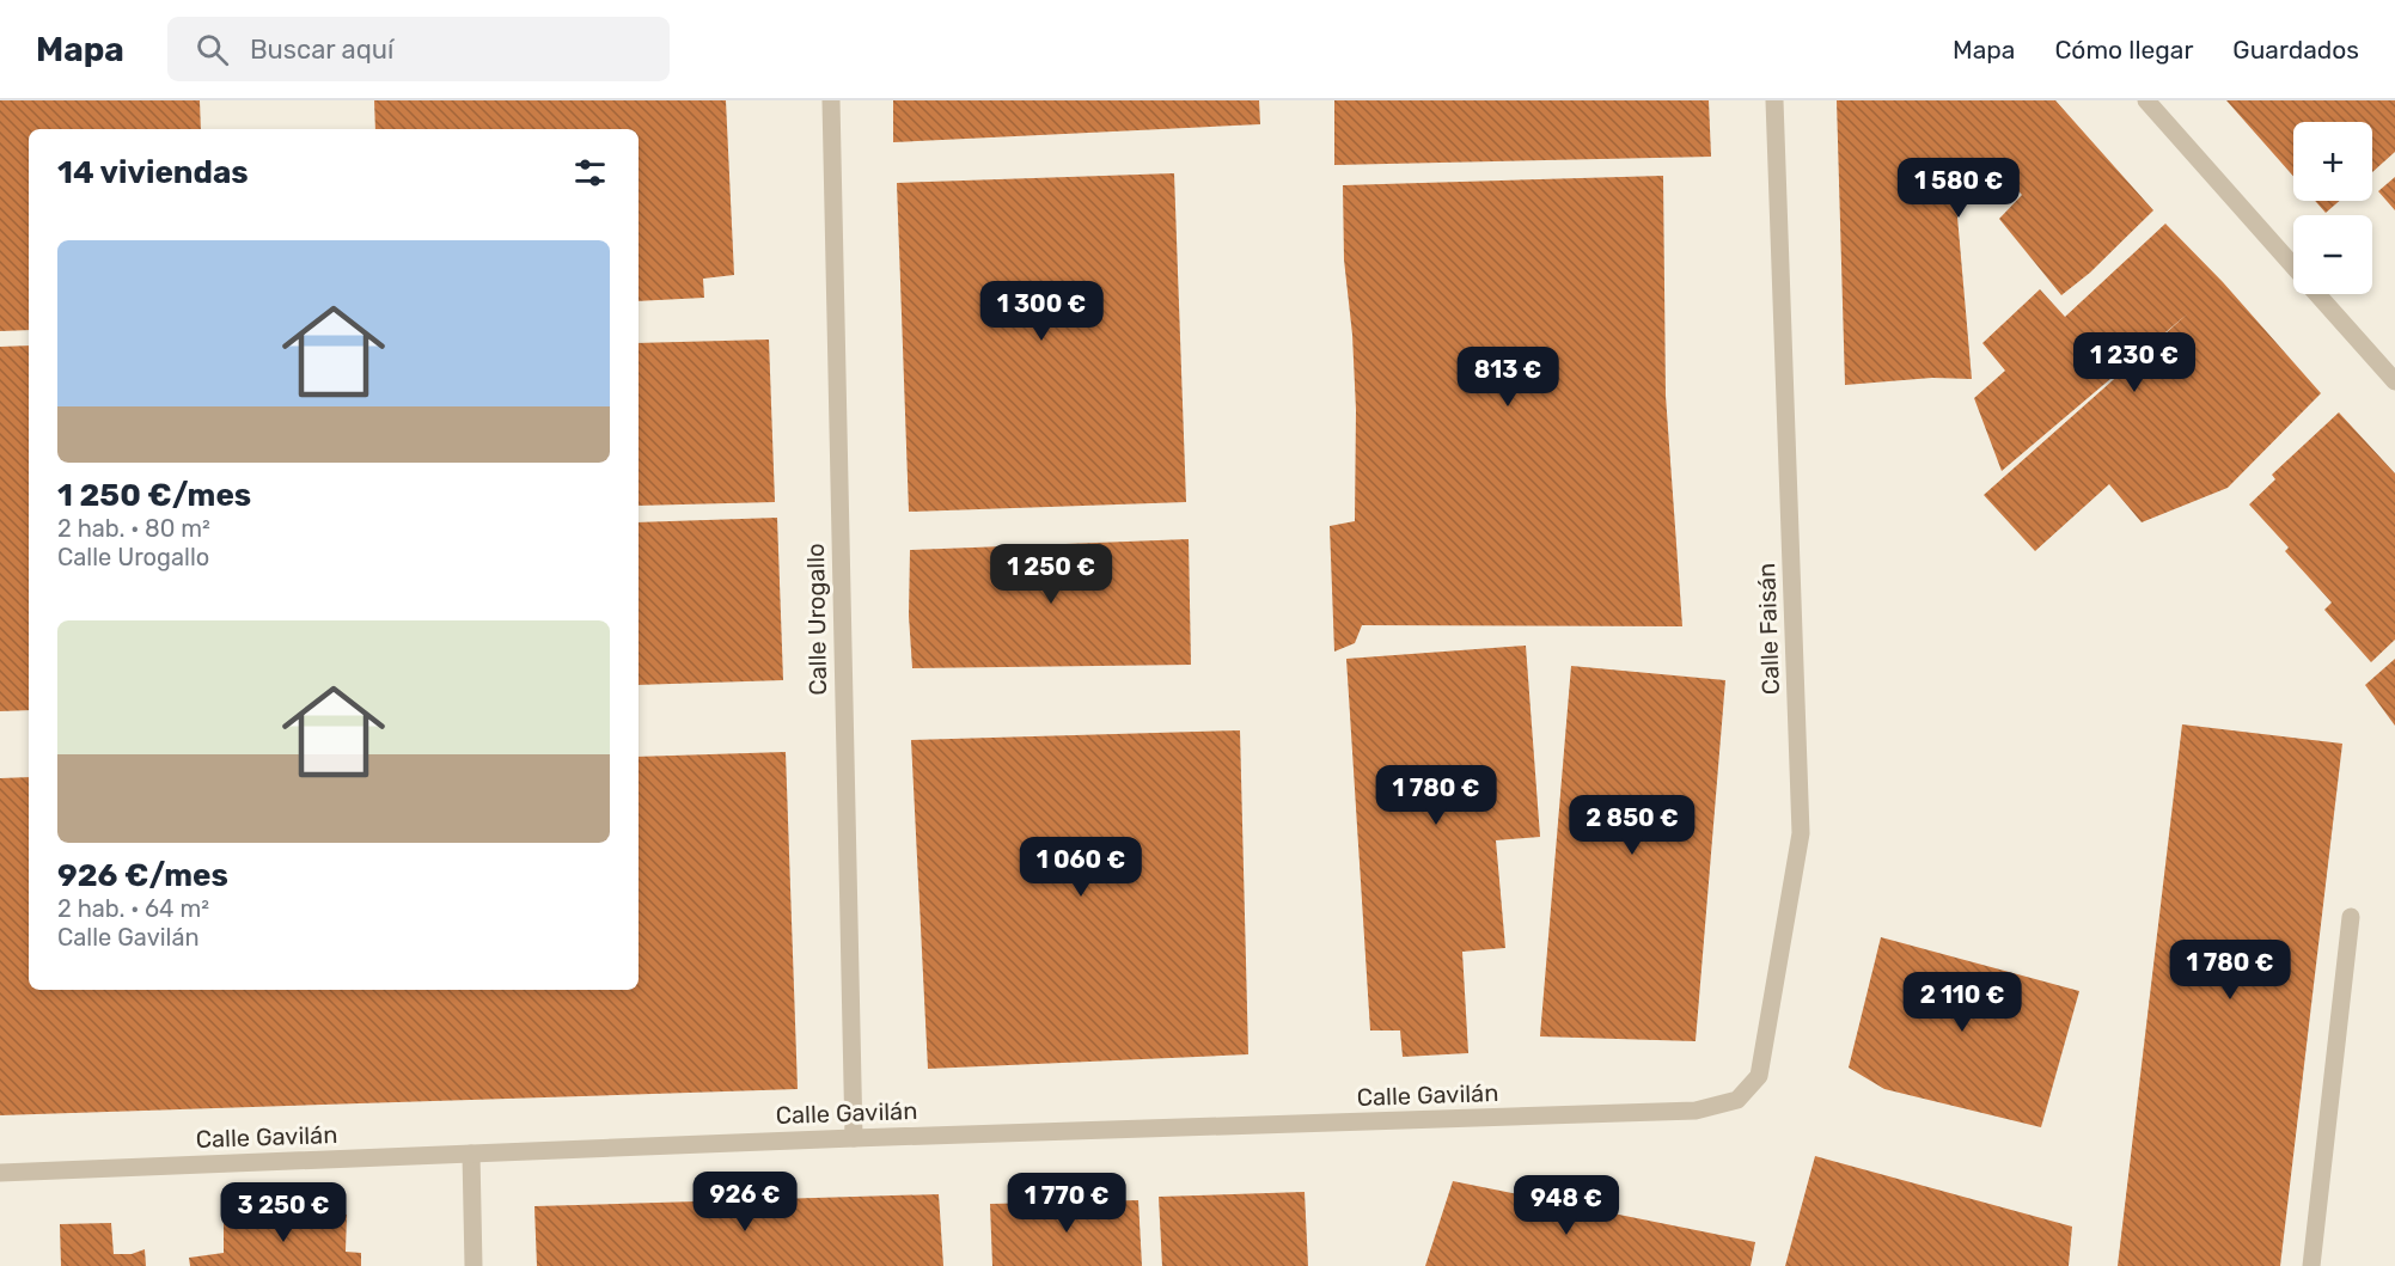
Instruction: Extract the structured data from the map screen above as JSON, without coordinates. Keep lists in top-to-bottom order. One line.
{"streets":{"street":["Calle Urogallo","Calle Faisán","Calle Gavilán"]},"crossings":[["Calle Urogallo","Calle Gavilán"],["Calle Faisán","Calle Gavilán"]],"page":{"header":"Mapa","search":"Buscar aquí","nav":["Mapa","Cómo llegar","Guardados"],"map_buttons":["+","−"],"heading":"14 viviendas","price":["1 580 €","1 300 €","1 230 €","813 €","1 250 €","1 780 €","2 850 €","1 060 €","1 780 €","2 110 €","926 €","1 770 €","948 €","3 250 €"],"list":[{"name":"1 250 €/mes","note":"2 hab. · 80 m² · Calle Urogallo"},{"name":"926 €/mes","note":"2 hab. · 64 m² · Calle Gavilán"}]}}
